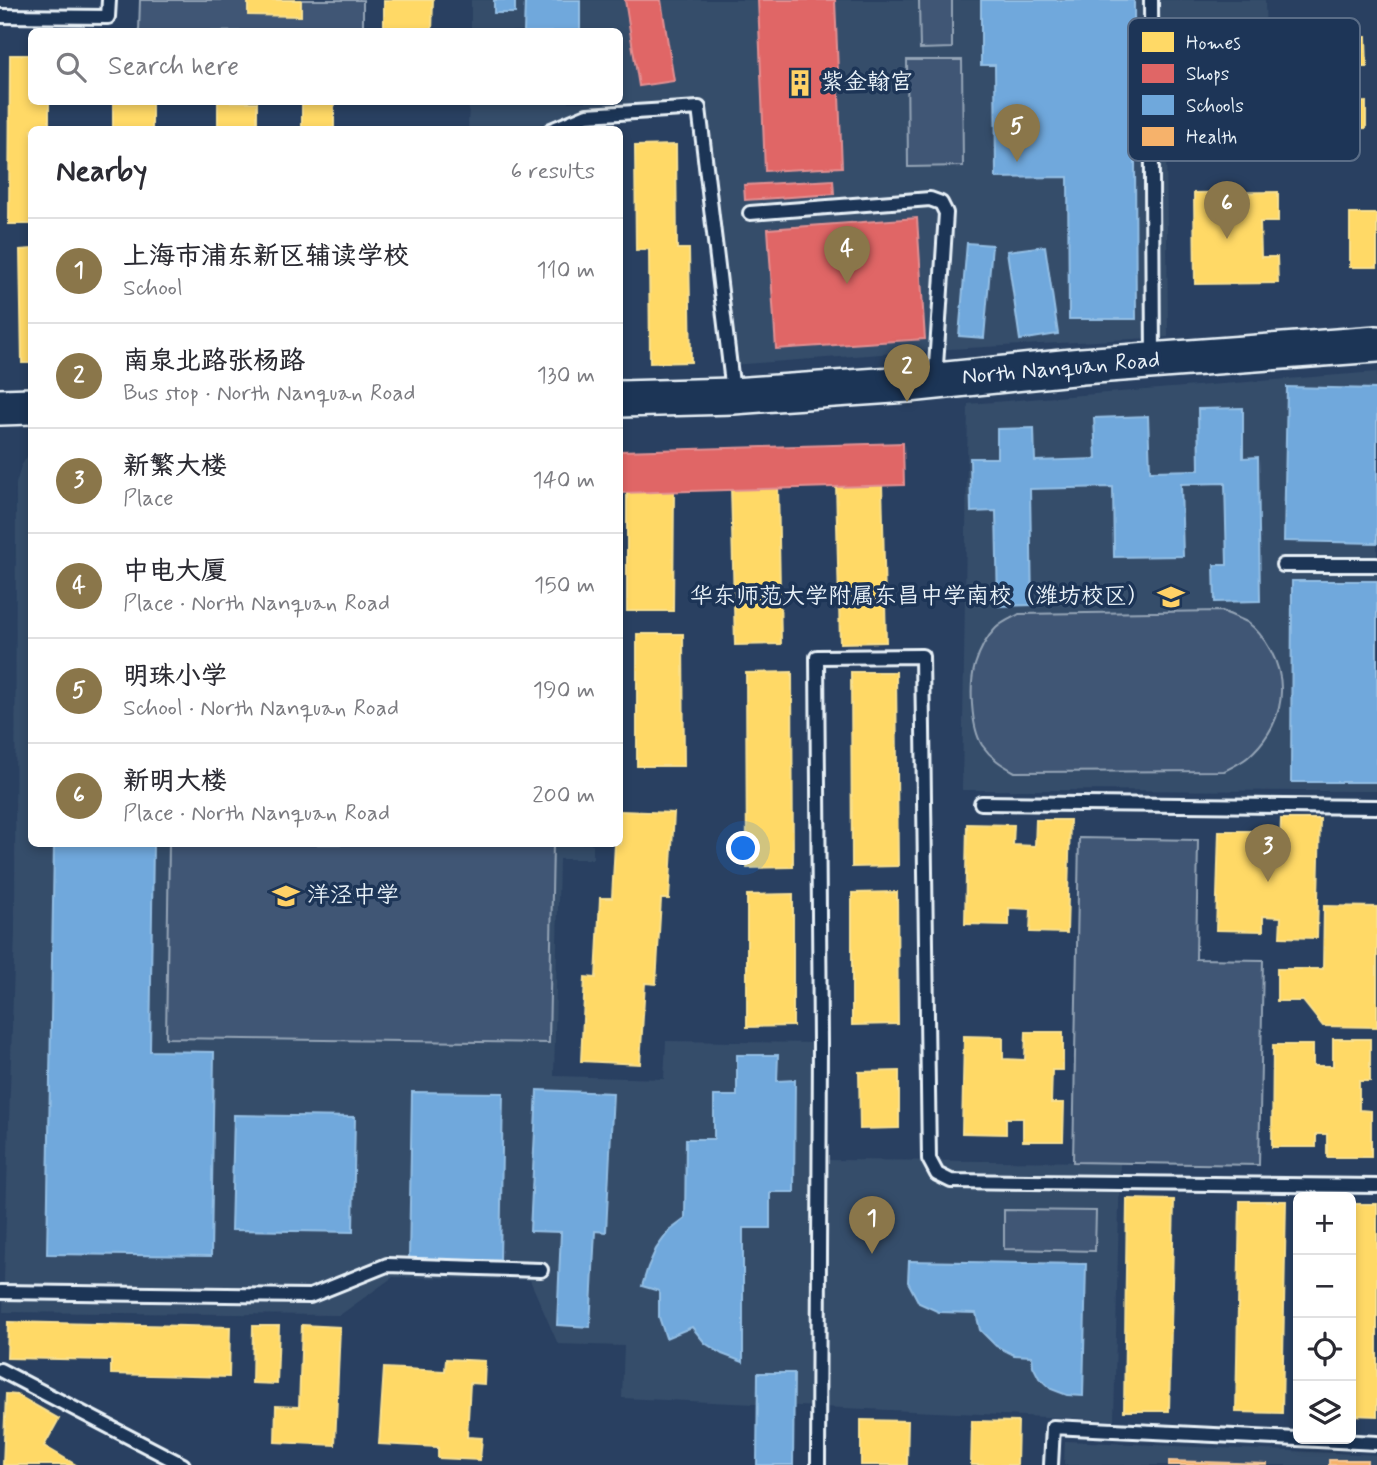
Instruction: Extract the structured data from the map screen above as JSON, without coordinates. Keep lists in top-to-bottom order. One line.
{"streets":{"street":["North Nanquan Road"]},"places":{"building":["紫金翰宫"],"school or university":["华东师范大学附属东昌中学南校（潍坊校区）","洋泾中学"]},"legend":["Homes","Shops","Schools","Health"],"page":{"search":"Search here","pins":["5","6","4","2","3","1"],"heading":["Nearby","6 results"],"list":[{"mark":"1","name":"上海市浦东新区辅读学校","note":"School","value":"110 m"},{"mark":"2","name":"南泉北路张杨路","note":"Bus stop · North Nanquan Road","value":"130 m"},{"mark":"3","name":"新繁大楼","note":"Place","value":"140 m"},{"mark":"4","name":"中电大厦","note":"Place · North Nanquan Road","value":"150 m"},{"mark":"5","name":"明珠小学","note":"School · North Nanquan Road","value":"190 m"},{"mark":"6","name":"新明大楼","note":"Place · North Nanquan Road","value":"200 m"}],"map_buttons":["+","−"]}}
